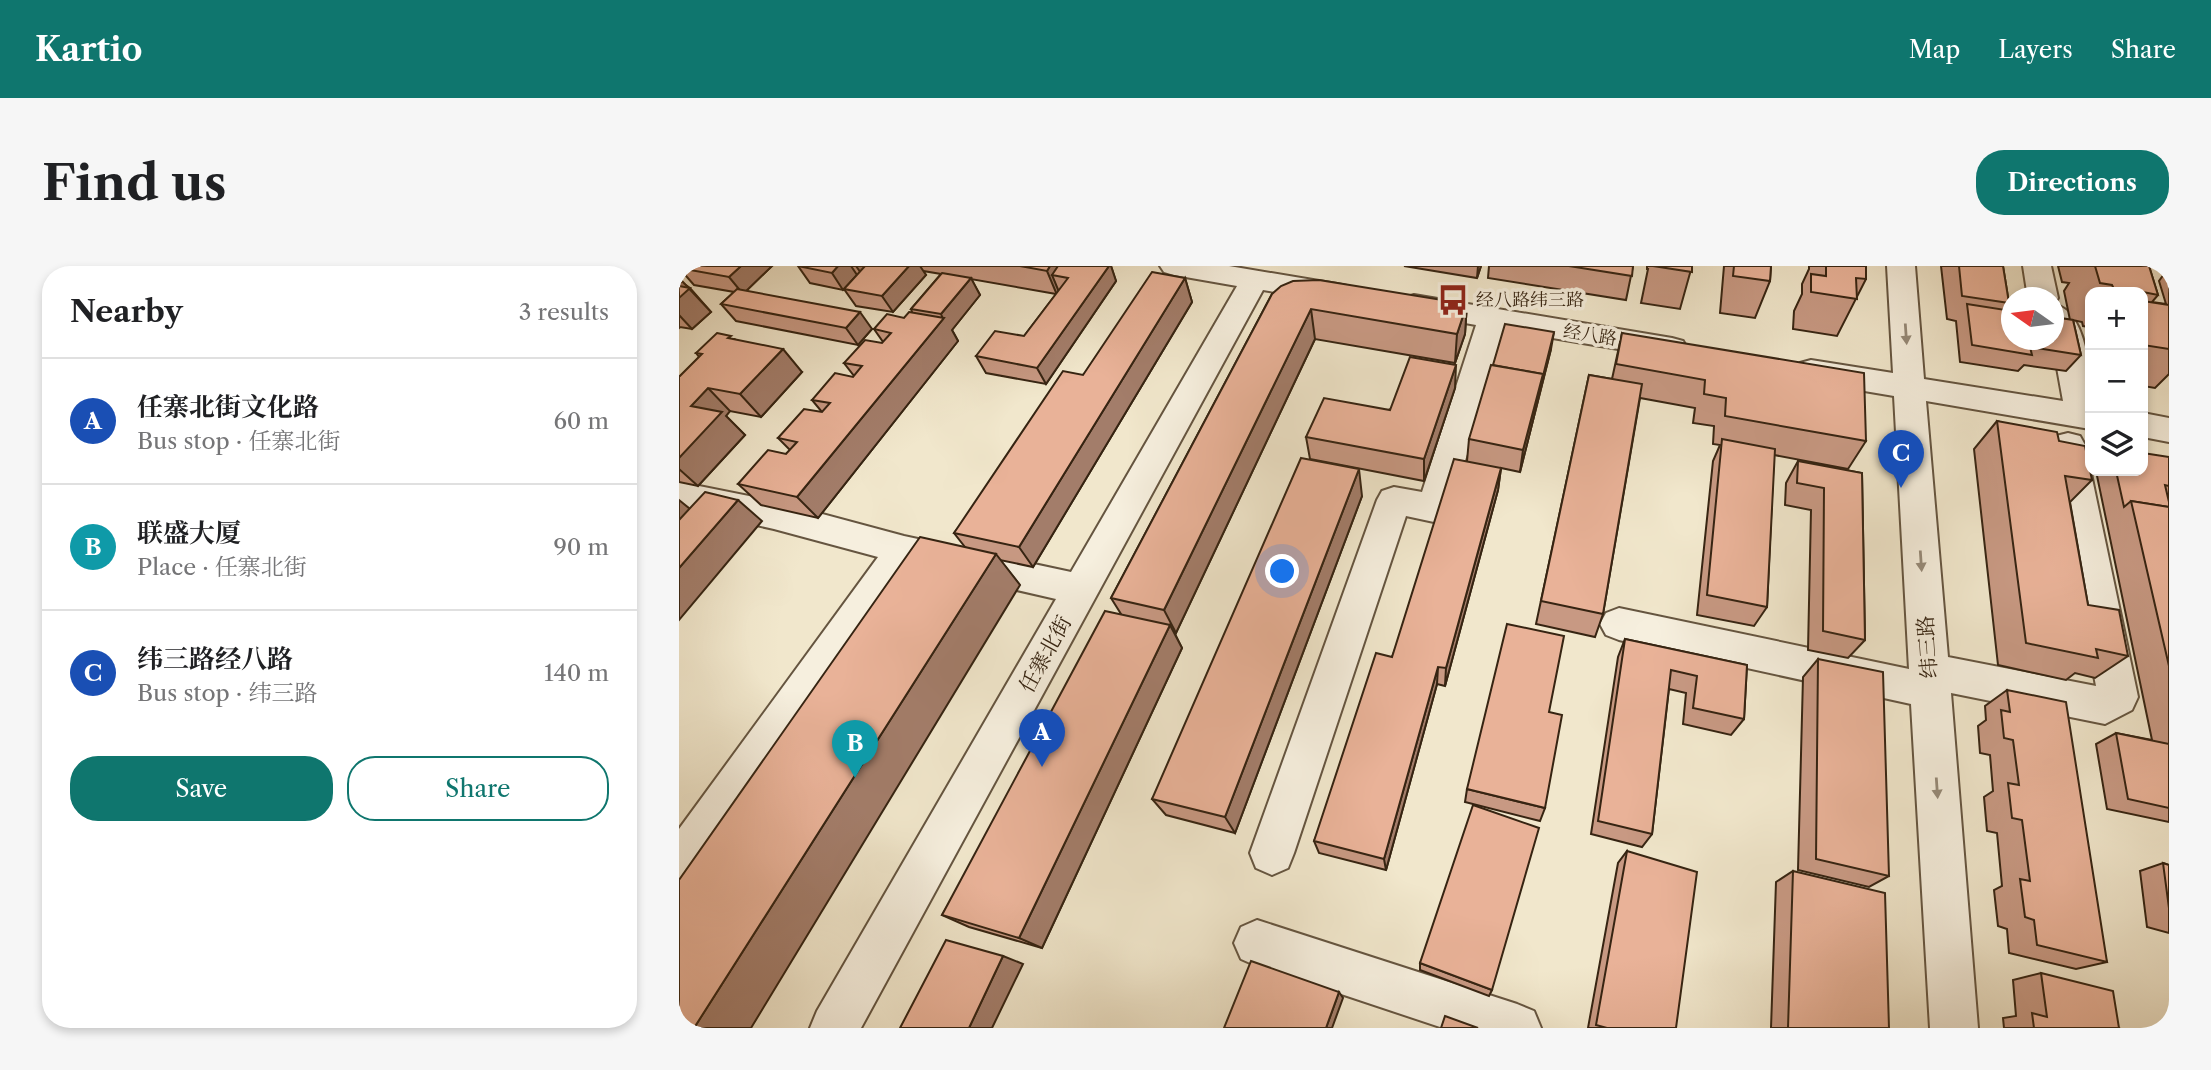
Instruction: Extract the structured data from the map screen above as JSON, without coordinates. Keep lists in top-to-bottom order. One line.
{"streets":{"street":["经八路","纬三路","任寨北街"]},"crossings":[["经八路","任寨北街"]],"one_way":["纬三路"],"places":{"bus stop":["经八路纬三路"]},"north":"left","page":{"header":"Kartio","nav":["Map","Layers","Share"],"buttons":["Directions",["Save","Share"]],"title":"Find us","heading":["Nearby","3 results"],"map_buttons":["+","−"],"list":[{"mark":"A","name":"任寨北街文化路","note":"Bus stop · 任寨北街","value":"60 m"},{"mark":"B","name":"联盛大厦","note":"Place · 任寨北街","value":"90 m"},{"mark":"C","name":"纬三路经八路","note":"Bus stop · 纬三路","value":"140 m"}],"pins":["C","A","B"]}}
